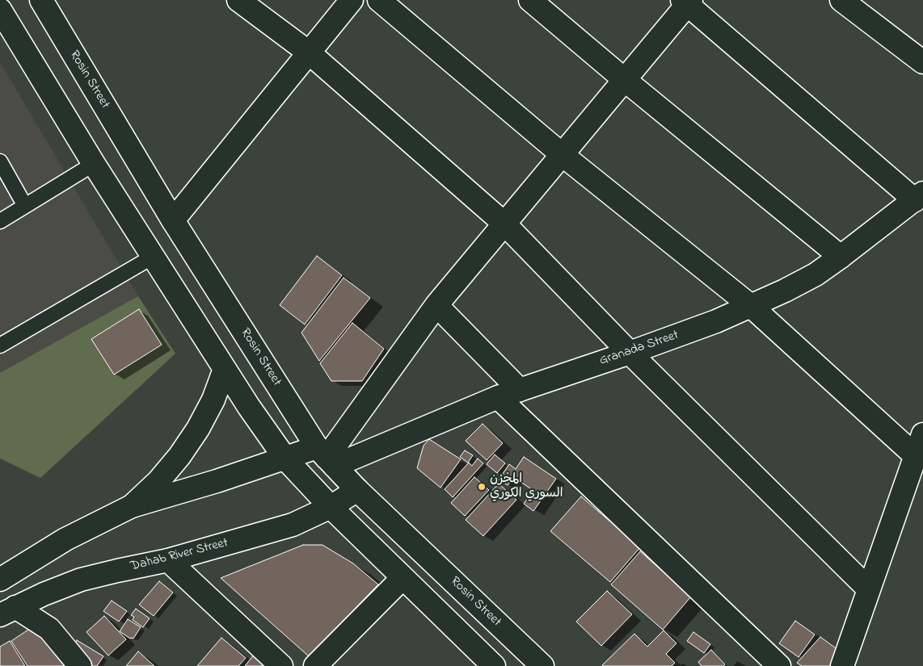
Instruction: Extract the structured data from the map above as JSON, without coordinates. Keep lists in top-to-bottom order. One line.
{"streets":{"street":["Rosin Street","Granada Street","Dahab River Street"]},"crossings":[["Rosin Street","Granada Street"],["Rosin Street","Dahab River Street"]],"places":["المخزن السوري الكوري"]}
